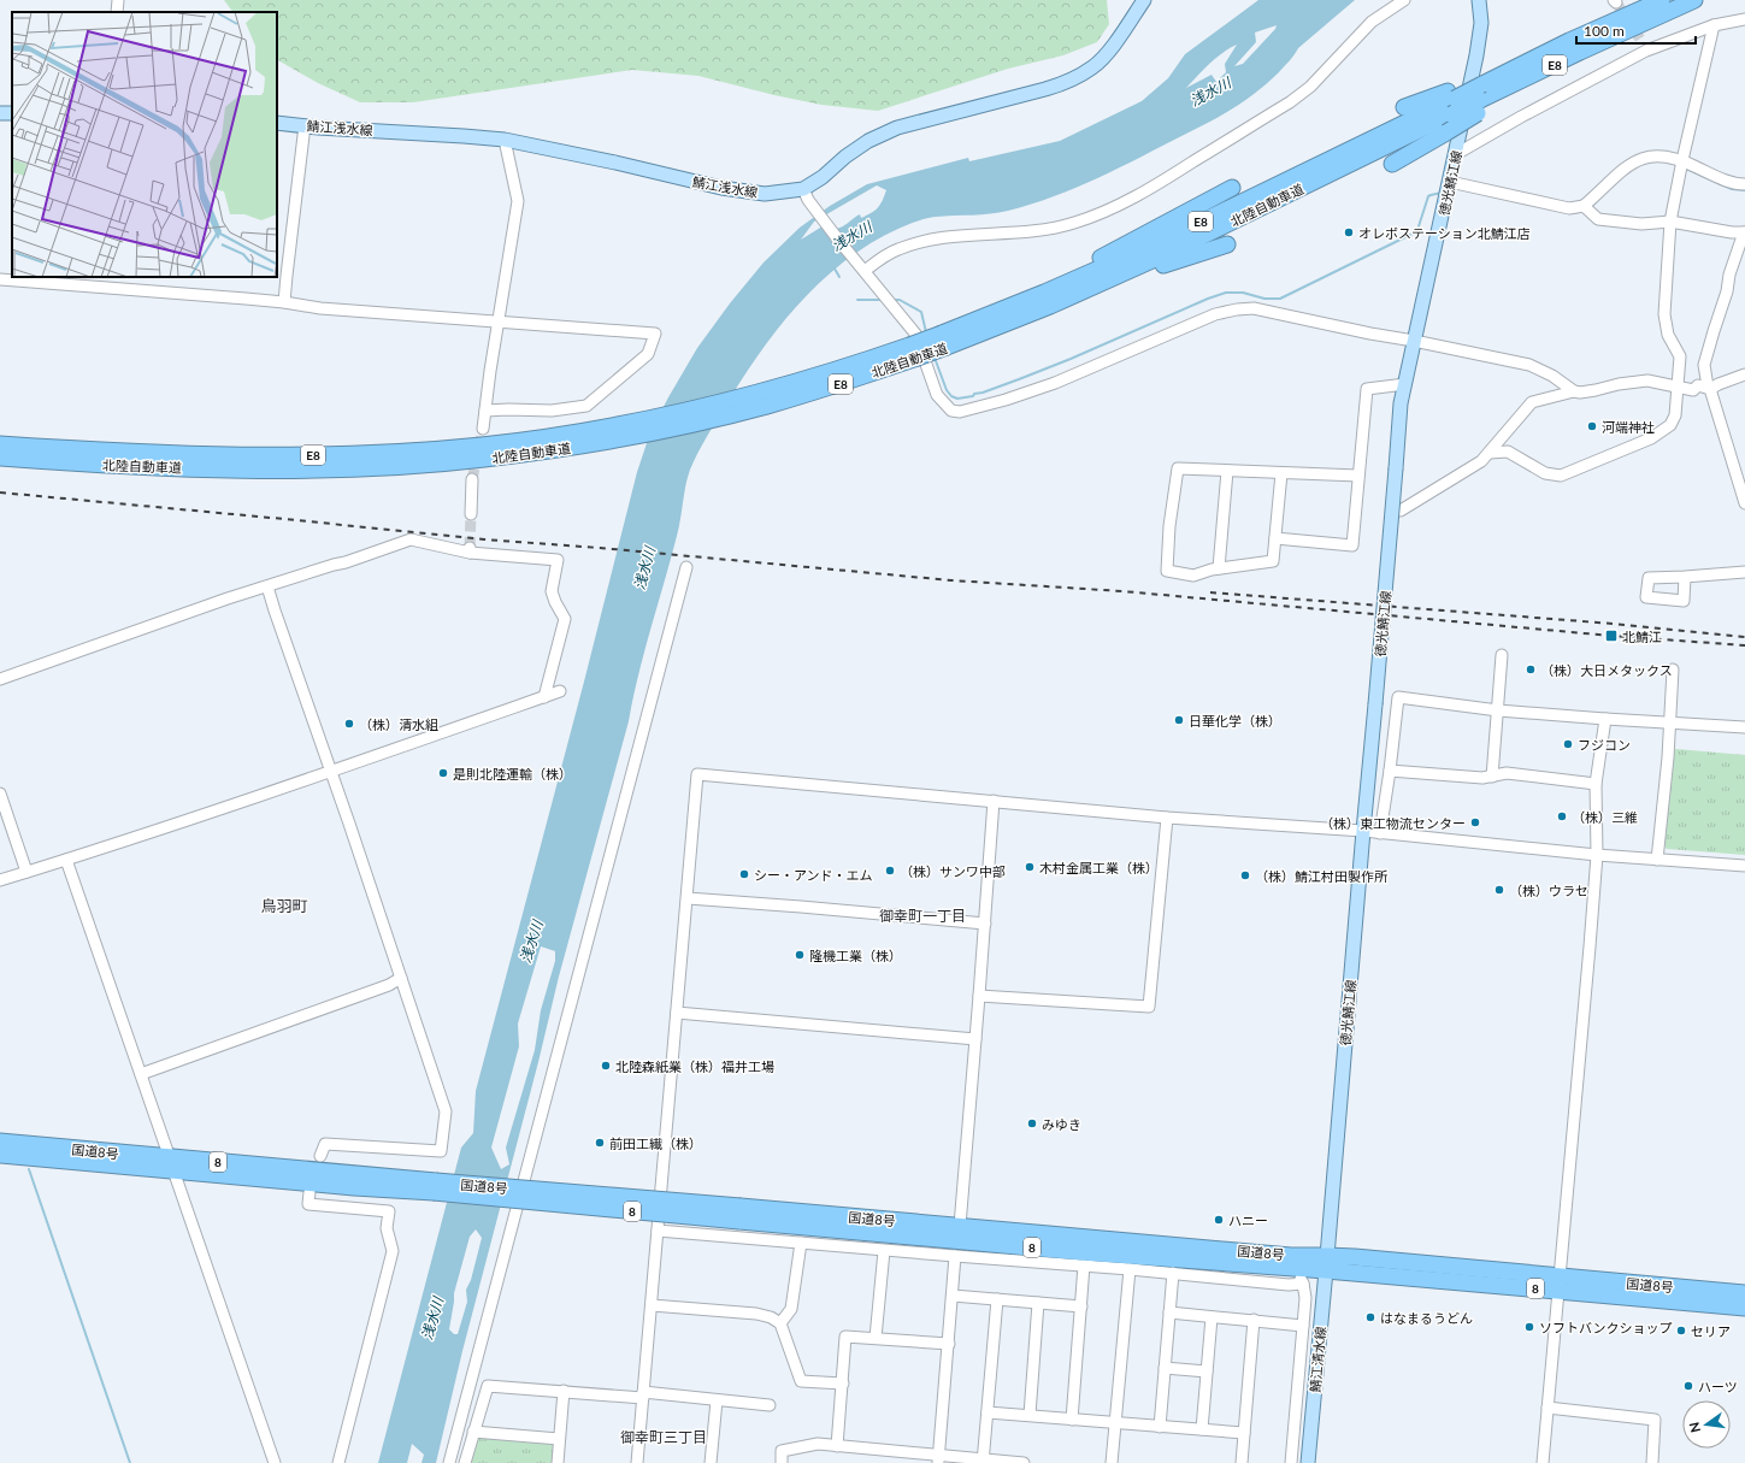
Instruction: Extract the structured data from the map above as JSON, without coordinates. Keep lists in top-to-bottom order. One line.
{"streets":{"highway":["E8","北陸自動車道","国道8号","8"],"main road":["鯖江浅水線","徳光鯖江線","鯖江清水線"]},"crossings":[["徳光鯖江線","国道8号"],["徳光鯖江線","鯖江清水線"],["国道8号","鯖江清水線"]],"districts":["鳥羽町","御幸町一丁目","御幸町三丁目"],"water":["浅水川"],"places":{"other":["オレボステーション北鯖江店","河端神社","（株）大日メタックス","日華化学（株）","（株）清水組","フジコン","是則北陸運輸（株）","（株）三維","（株）東工物流センター","木村金属工業（株）","（株）サンワ中部","シー・アンド・エム","（株）鯖江村田製作所","（株）ウラセ","隆機工業（株）","北陸森紙業（株）福井工場","みゆき","前田工繊（株）","ハニー","はなまるうどん","ソフトバンクショップ","セリア","ハーツ"],"transit":["北鯖江"]},"scale_bar":"100 m","north":"left"}
